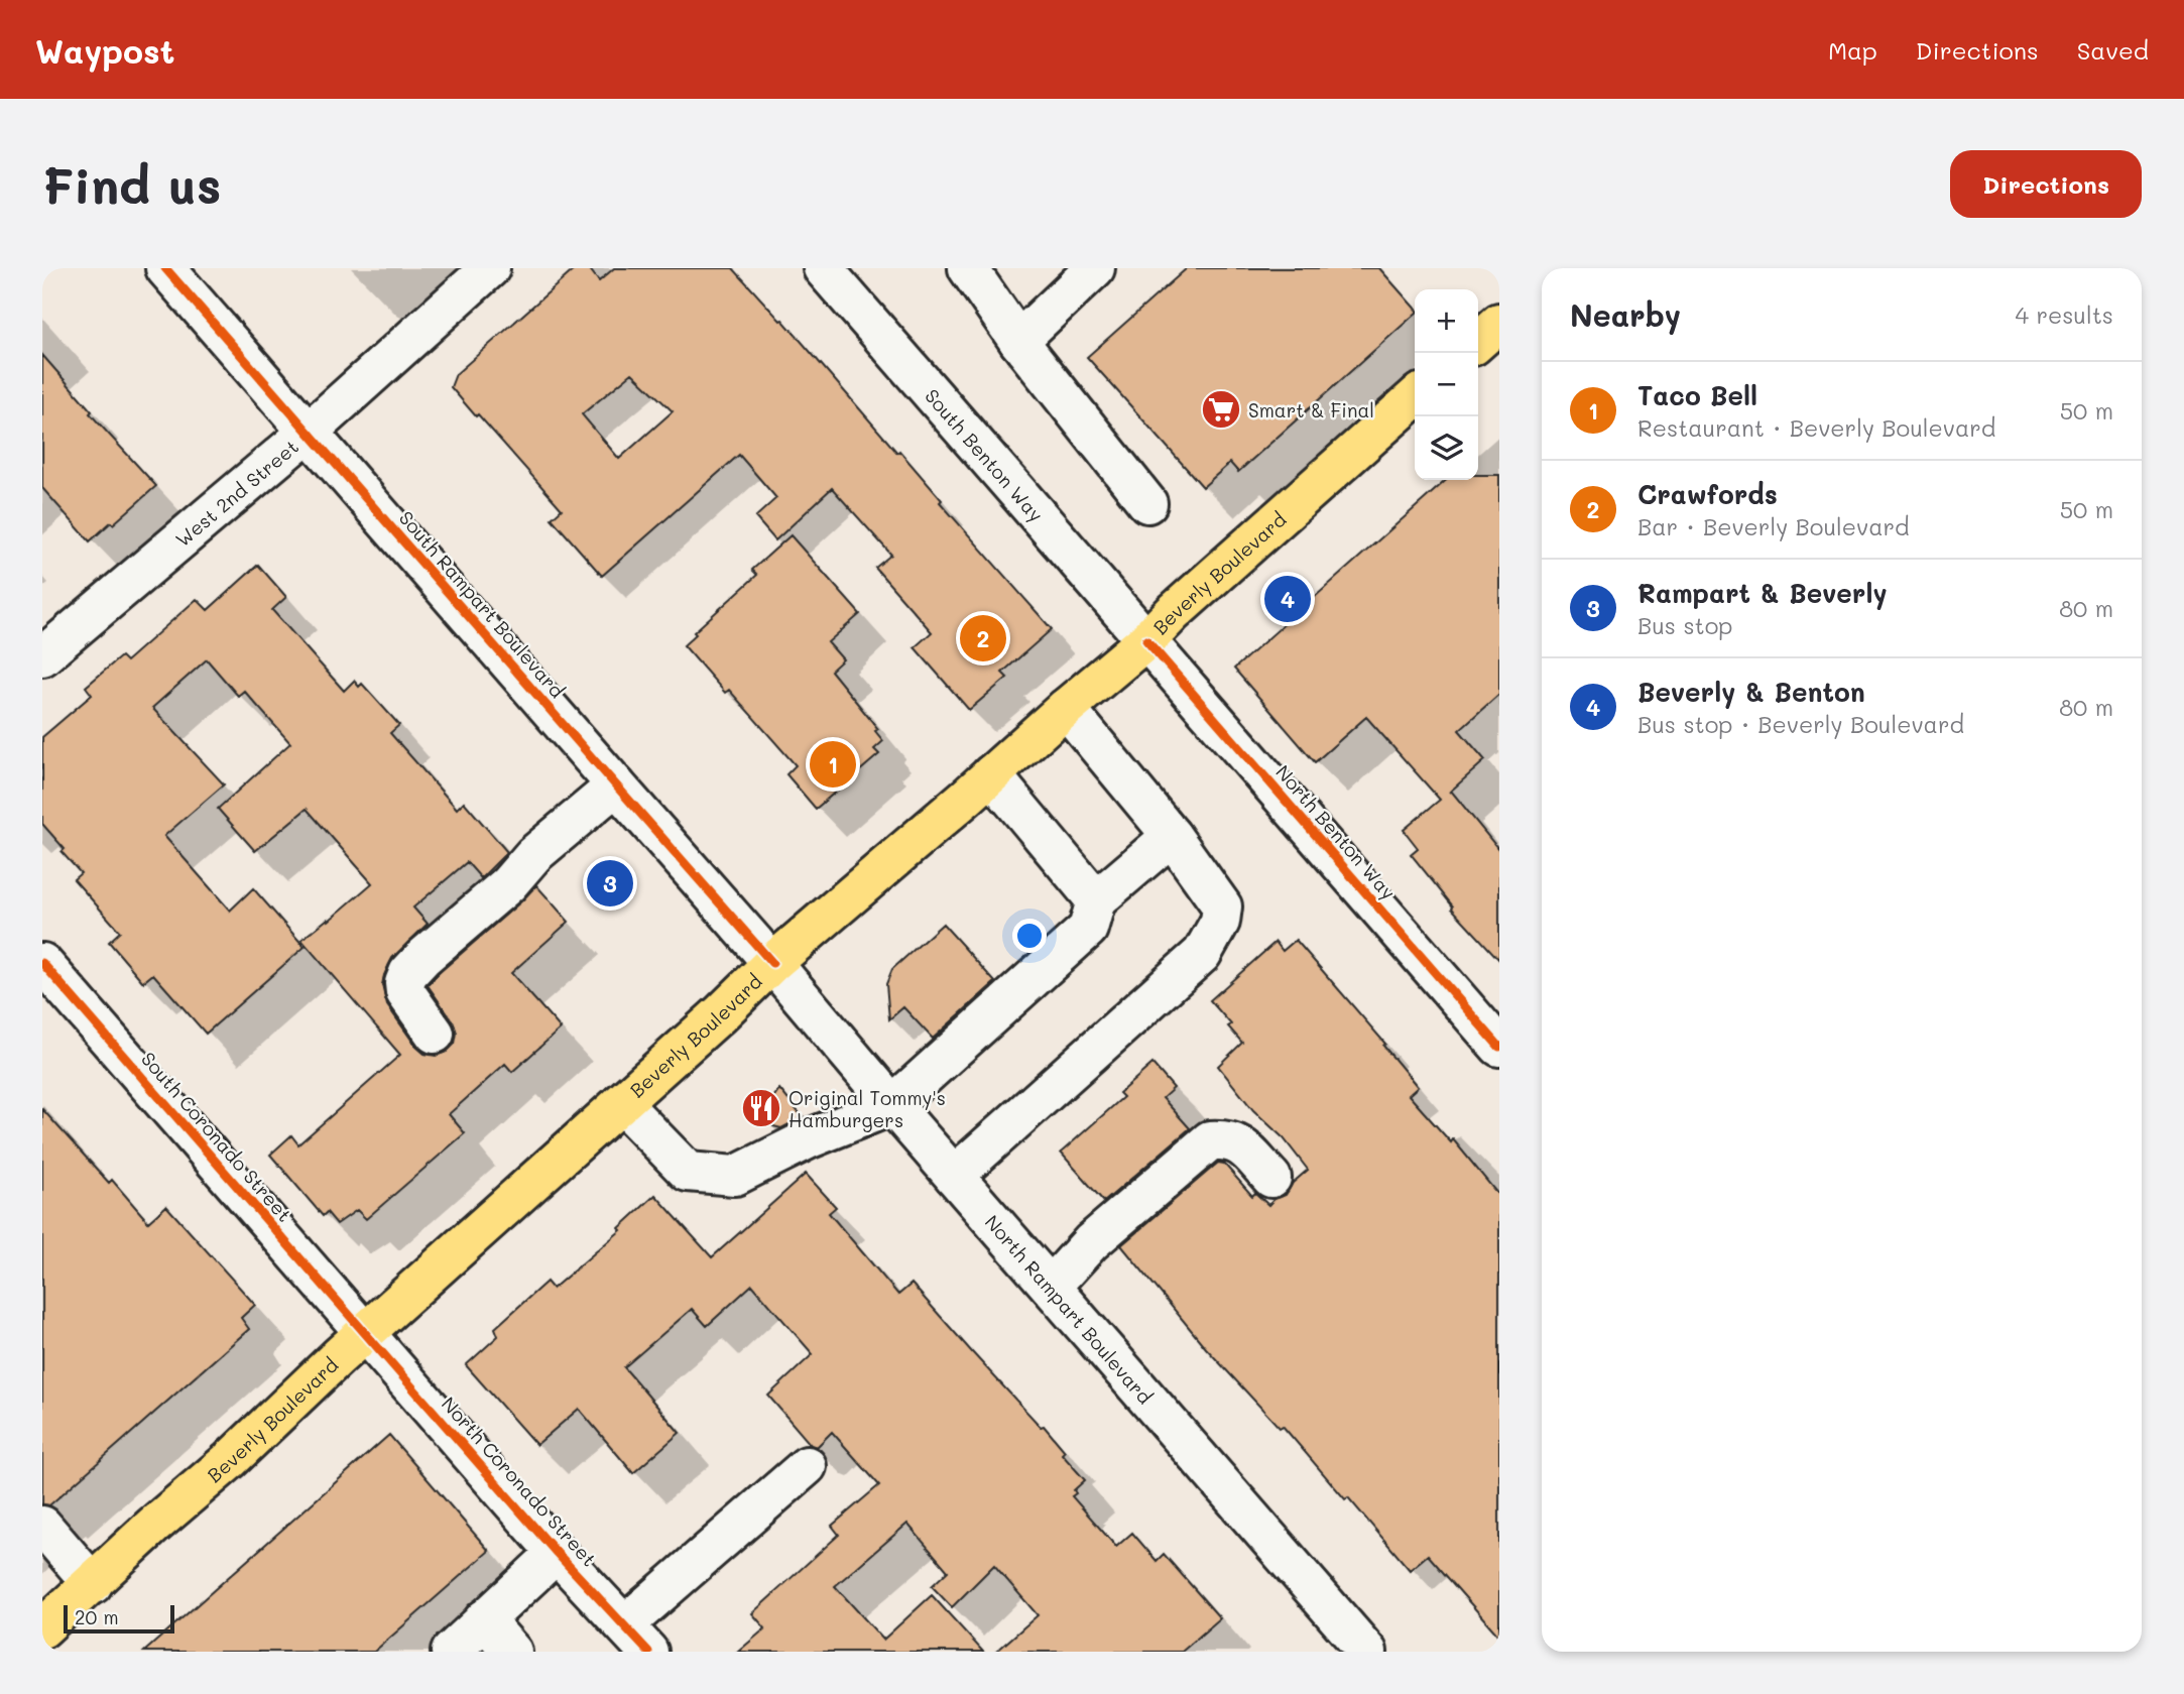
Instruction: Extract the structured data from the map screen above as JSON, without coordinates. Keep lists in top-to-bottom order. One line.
{"streets":{"main road":["Beverly Boulevard"],"street":["South Benton Way","West 2nd Street","South Rampart Boulevard","North Benton Way","South Coronado Street","North Rampart Boulevard","North Coronado Street"]},"crossings":[["South Benton Way","Beverly Boulevard"],["South Benton Way","North Benton Way"],["West 2nd Street","South Rampart Boulevard"],["Beverly Boulevard","South Rampart Boulevard"],["Beverly Boulevard","North Benton Way"],["Beverly Boulevard","South Coronado Street"],["Beverly Boulevard","North Rampart Boulevard"],["Beverly Boulevard","North Coronado Street"],["South Rampart Boulevard","North Rampart Boulevard"],["South Coronado Street","North Coronado Street"]],"places":{"supermarket":["Smart & Final"],"restaurant":["Original Tommy's Hamburgers"]},"scale_bar":"20 m","page":{"header":"Waypost","nav":["Map","Directions","Saved"],"buttons":"Directions","title":"Find us","heading":["Nearby","4 results"],"map_buttons":["+","−"],"list":[{"mark":"1","name":"Taco Bell","note":"Restaurant · Beverly Boulevard","value":"50 m"},{"mark":"2","name":"Crawfords","note":"Bar · Beverly Boulevard","value":"50 m"},{"mark":"3","name":"Rampart & Beverly","note":"Bus stop","value":"80 m"},{"mark":"4","name":"Beverly & Benton","note":"Bus stop · Beverly Boulevard","value":"80 m"}],"pins":["4","2","1","3"],"scale":"20 m"}}
